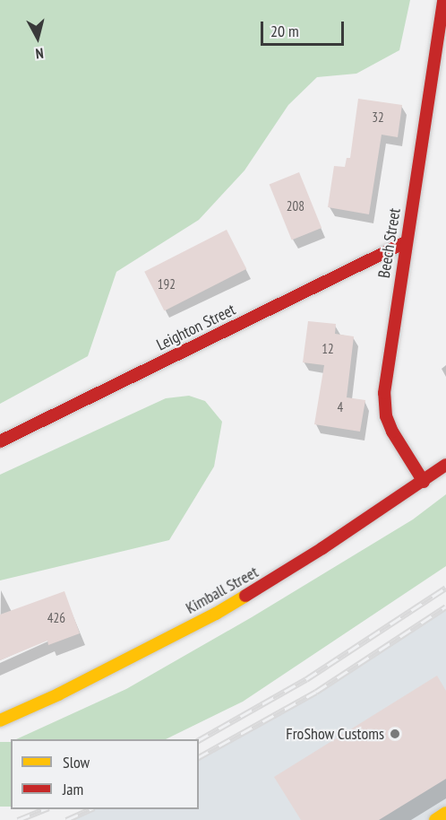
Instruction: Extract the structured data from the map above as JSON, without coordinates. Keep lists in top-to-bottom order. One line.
{"streets":{"main road":["Beech Street","Leighton Street","Kimball Street"]},"crossings":[["Beech Street","Leighton Street"],["Beech Street","Kimball Street"]],"places":["FroShow Customs"],"house_numbers":["32","208","192","12","4","426"],"legend":["Slow","Jam"],"scale_bar":"20 m","north":"bottom"}
